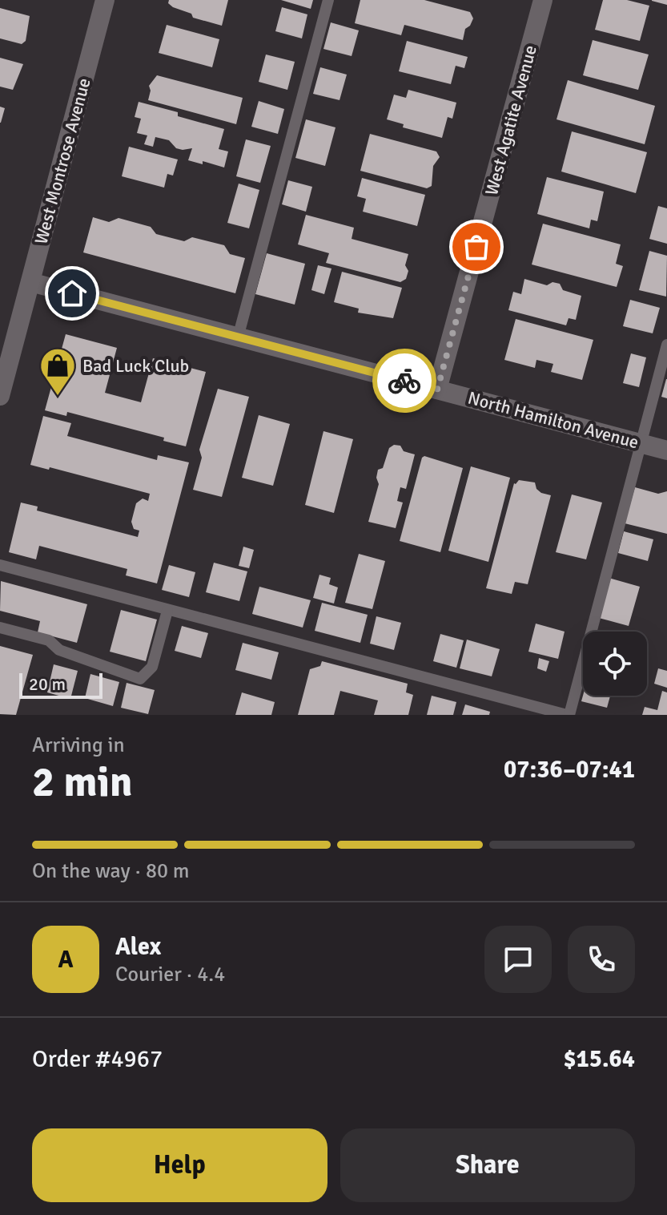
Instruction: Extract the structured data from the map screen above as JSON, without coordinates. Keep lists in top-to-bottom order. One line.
{"streets":{"street":["West Agatite Avenue","West Montrose Avenue","North Hamilton Avenue"]},"crossings":[["West Agatite Avenue","North Hamilton Avenue"],["West Montrose Avenue","North Hamilton Avenue"]],"places":{"shop":["Bad Luck Club"]},"scale_bar":"20 m","page":{"scale":"20 m","heading":["2 min","Arriving in","07:36–07:41"],"panel":["Alex","Courier · 4.4","Order #4967","$15.64"],"bar":"On the way · 80 m","round":"A","buttons":["Help","Share"]}}
